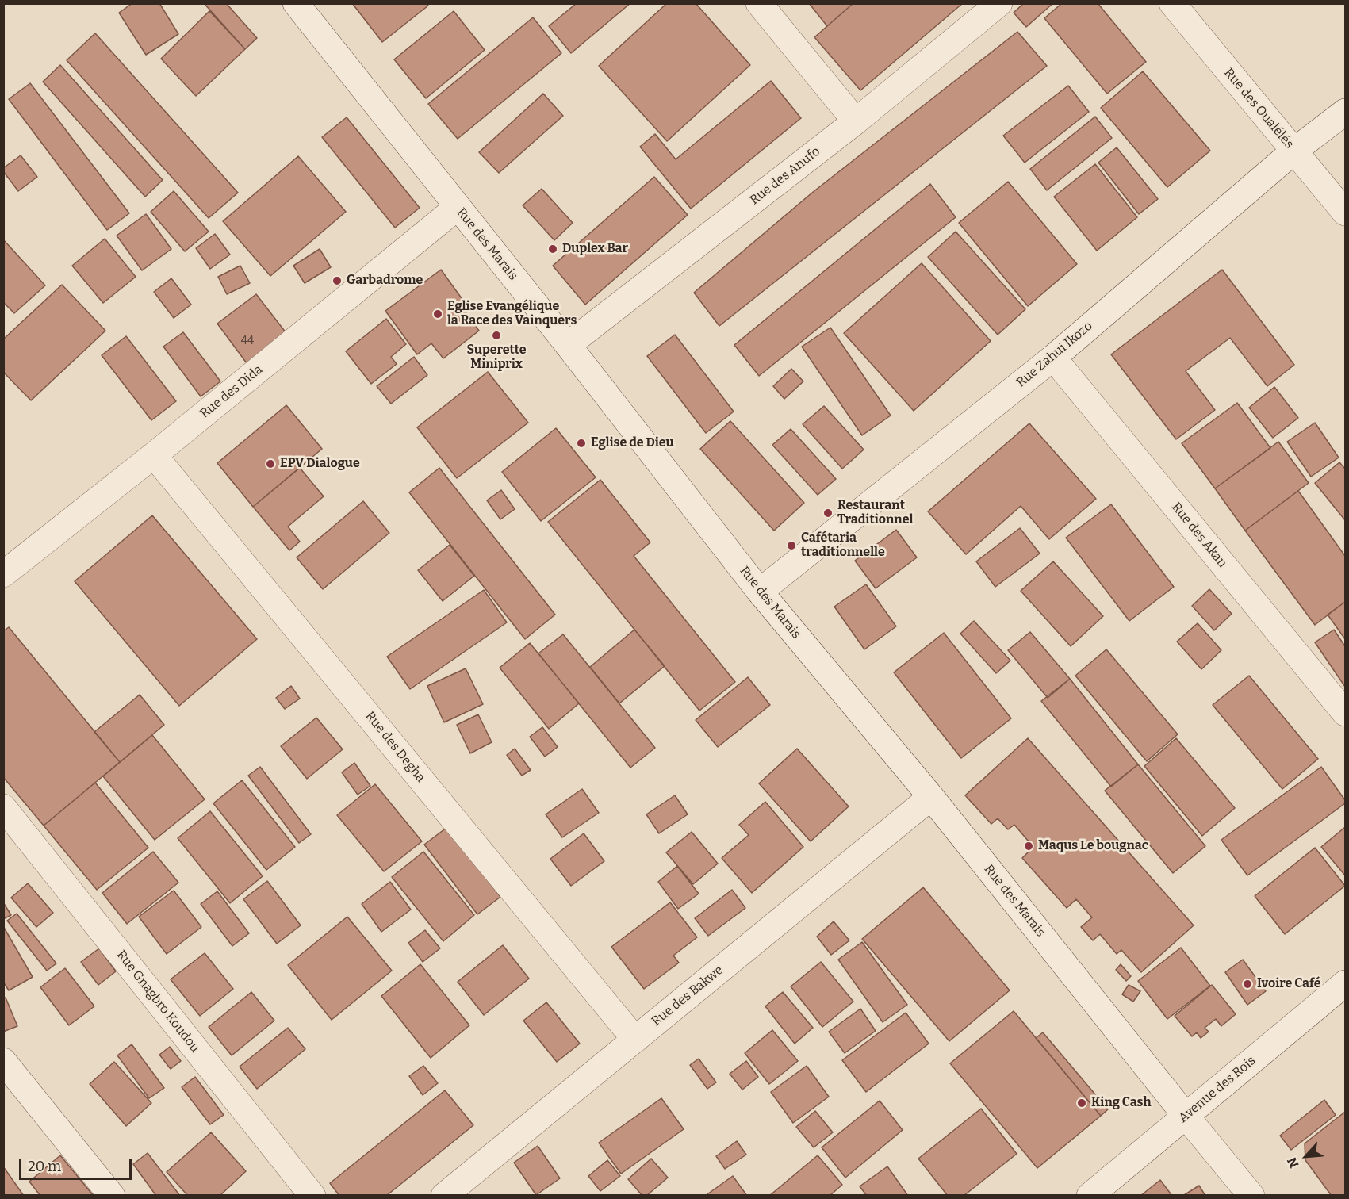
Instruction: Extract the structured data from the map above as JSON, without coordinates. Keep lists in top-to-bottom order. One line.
{"streets":{"street":["Rue des Oualélés","Rue des Anufo","Rue des Marais","Rue Zahui Ikozo","Rue des Dida","Rue des Akan","Rue des Degha","Rue des Bakwe","Rue Gnagbro Koudou","Avenue des Rois"]},"crossings":[["Rue des Oualélés","Rue Zahui Ikozo"],["Rue des Anufo","Rue des Marais"],["Rue des Marais","Rue Zahui Ikozo"],["Rue des Marais","Rue des Dida"],["Rue des Marais","Rue des Bakwe"],["Rue des Marais","Avenue des Rois"],["Rue Zahui Ikozo","Rue des Akan"],["Rue des Dida","Rue des Degha"],["Rue des Degha","Rue des Bakwe"]],"places":["Duplex Bar","Garbadrome","Eglise Evangélique la Race des Vainquers","Superette Miniprix","Eglise de Dieu","EPV Dialogue","Restaurant Traditionnel","Cafétaria traditionnelle","Maqus Le bougnac","Ivoire Café","King Cash"],"house_numbers":["44"],"scale_bar":"20 m","north":"bottom left"}
